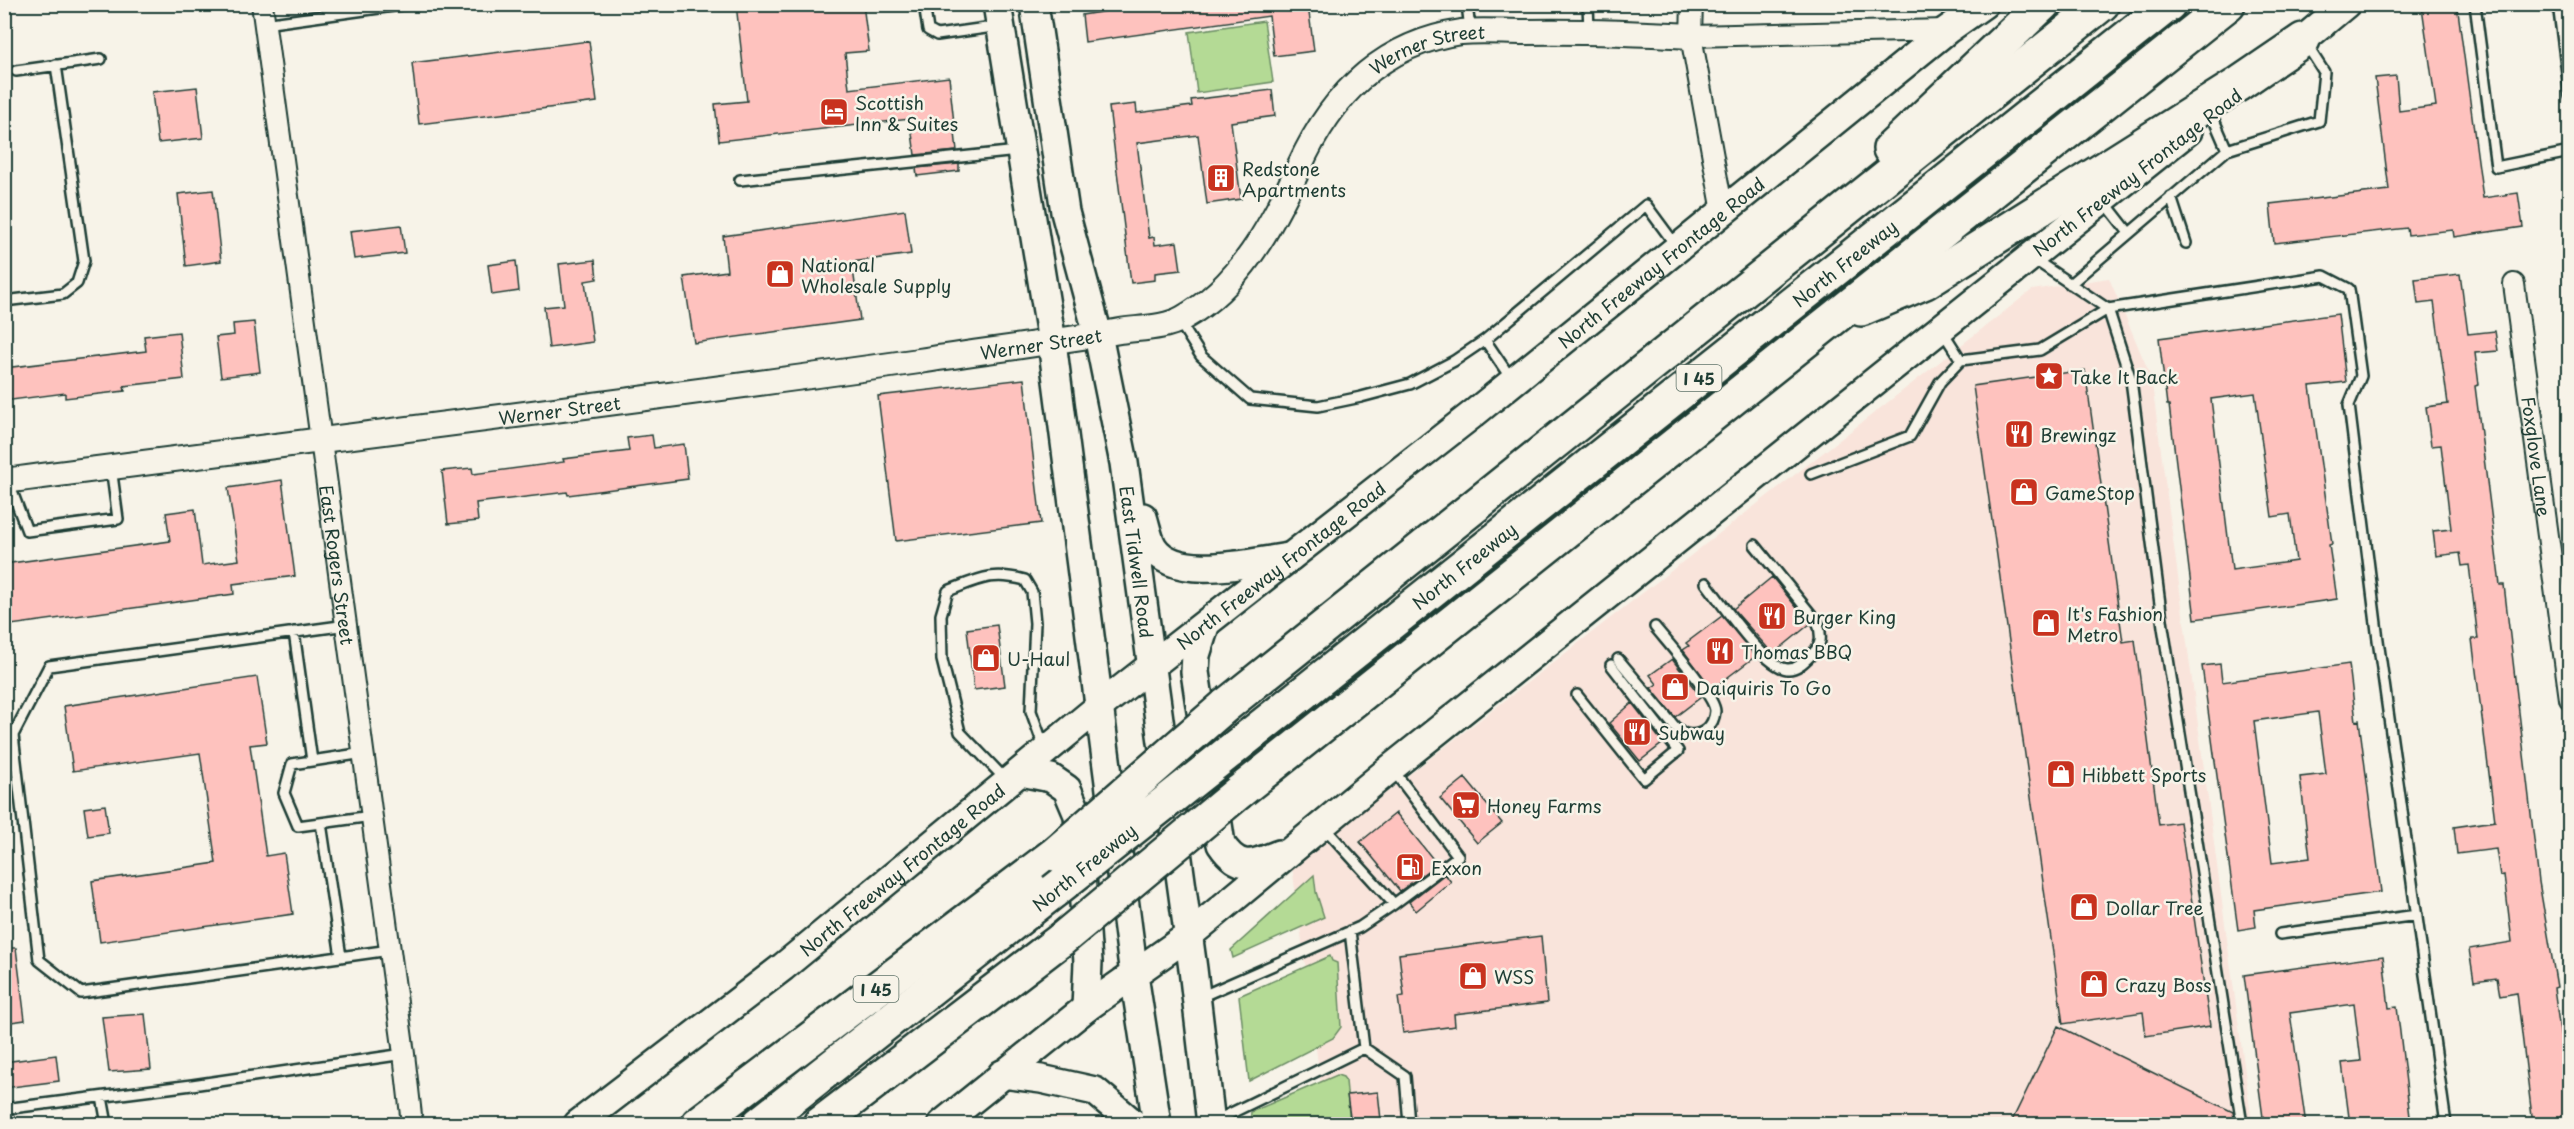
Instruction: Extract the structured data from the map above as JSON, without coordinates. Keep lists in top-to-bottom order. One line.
{"streets":{"highway":["North Freeway","I 45"],"main road":["North Freeway Frontage Road","East Tidwell Road"],"street":["Werner Street","Foxglove Lane","East Rogers Street"]},"crossings":[["Werner Street","North Freeway Frontage Road"],["Werner Street","East Tidwell Road"],["Werner Street","East Rogers Street"],["North Freeway Frontage Road","East Tidwell Road"]],"places":{"hotel":["Scottish Inn & Suites"],"building":["Redstone Apartments"],"shop":["National Wholesale Supply","GameStop","It's Fashion Metro","U-Haul","Daiquiris To Go","Hibbett Sports","Dollar Tree","WSS","Crazy Boss"],"place":["Take It Back"],"restaurant":["Brewingz","Burger King","Thomas BBQ","Subway"],"supermarket":["Honey Farms"],"fuel station":["Exxon"]}}
